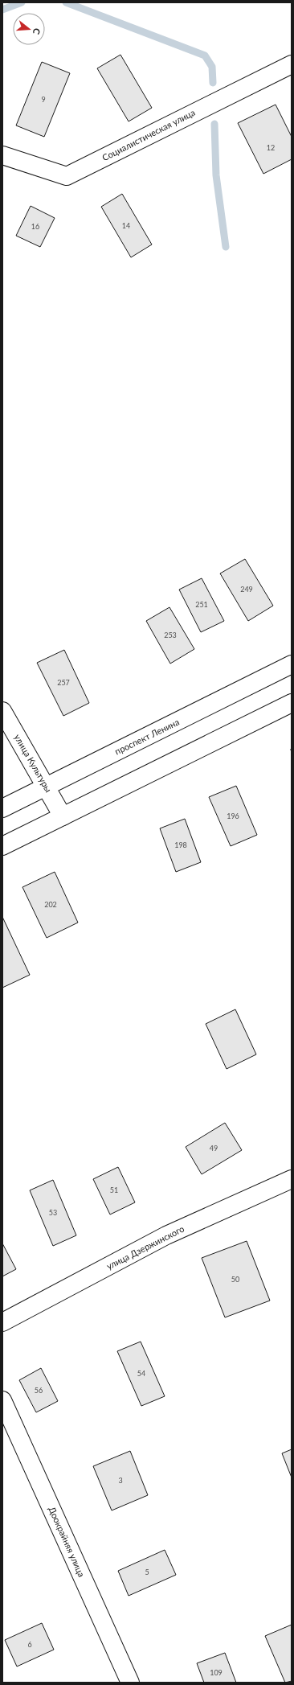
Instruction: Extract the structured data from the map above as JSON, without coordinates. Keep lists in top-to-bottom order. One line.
{"streets":{"street":["Социалистическая улица","проспект Ленина","улица Культуры","улица Дзержинского","Доокрайняя улица"]},"crossings":[["проспект Ленина","улица Культуры"]],"house_numbers":["9","12","14","16","249","251","253","257","196","198","202","49","51","53","50","54","56","3","5","6","109"],"north":"right"}
